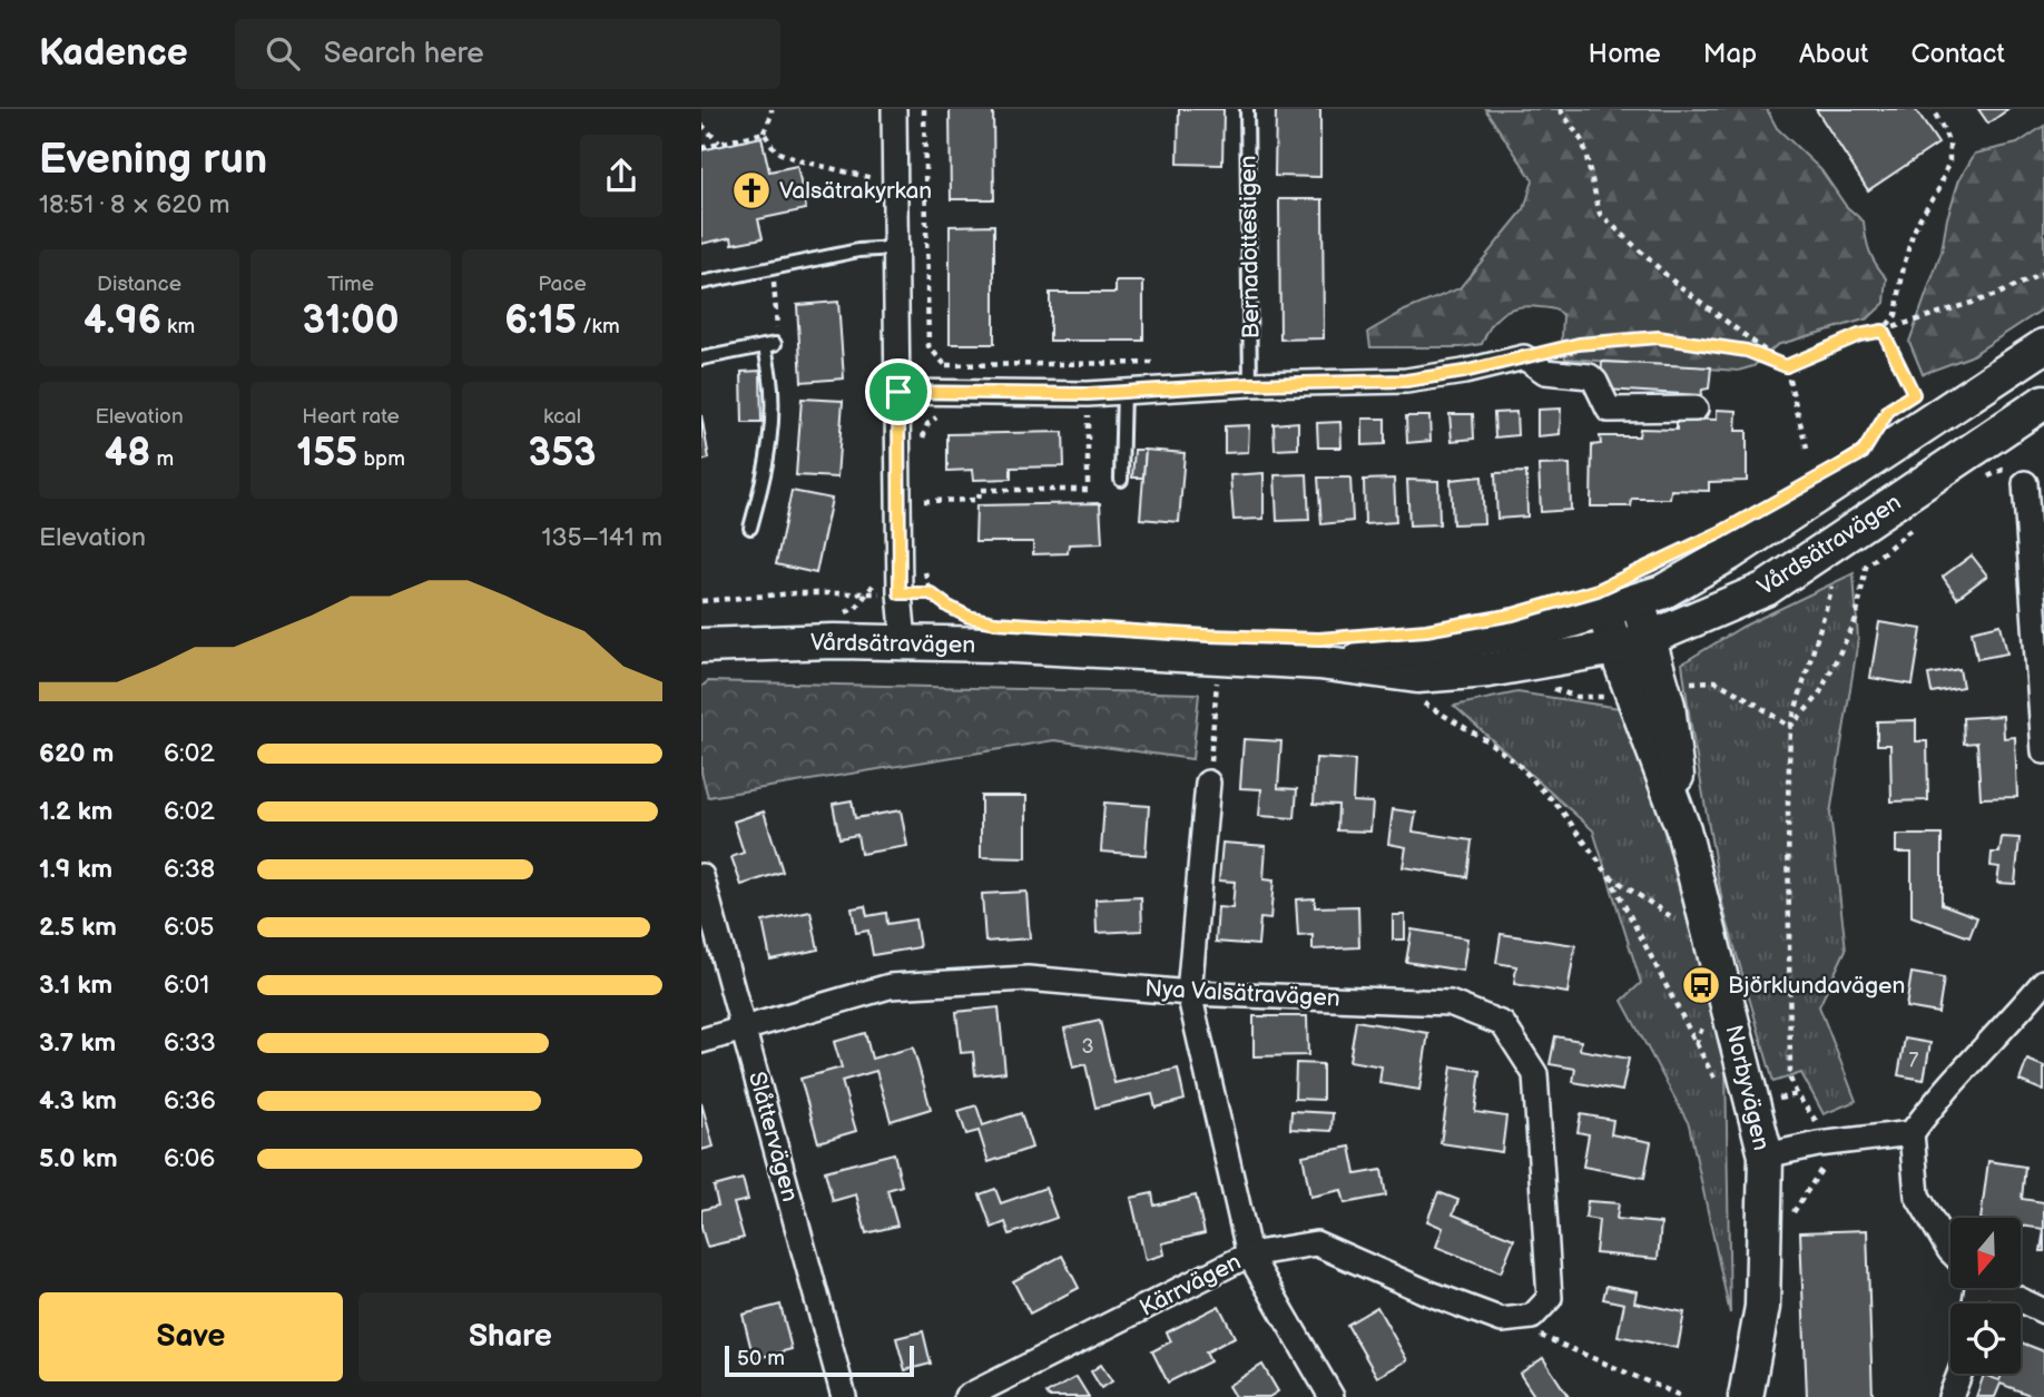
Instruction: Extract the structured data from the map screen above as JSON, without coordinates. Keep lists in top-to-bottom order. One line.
{"streets":{"main road":["Vårdsätravägen","Norbyvägen"],"street":["Nya Valsätravägen","Slåttervägen","Kärrvägen"],"lane":["Bernadottestigen"]},"crossings":[["Vårdsätravägen","Norbyvägen"],["Nya Valsätravägen","Slåttervägen"],["Nya Valsätravägen","Kärrvägen"]],"places":{"church":["Valsätrakyrkan"],"bus stop":["Björklundavägen"]},"house_numbers":["3","7"],"scale_bar":"50 m","north":"bottom","page":{"header":"Kadence","search":"Search here","nav":["Home","Map","About","Contact"],"heading":["Evening run","18:51 · 8 × 620 m"],"stats":[["Distance","4.96 km"],["Time","31:00"],["Pace","6:15 /km"],["Elevation","48 m"],["Heart rate","155 bpm"],["kcal","353"]],"chart":["Elevation","135–141 m"],"list":[{"name":"620 m","note":"6:02"},{"name":"1.2 km","note":"6:02"},{"name":"1.9 km","note":"6:38"},{"name":"2.5 km","note":"6:05"},{"name":"3.1 km","note":"6:01"},{"name":"3.7 km","note":"6:33"},{"name":"4.3 km","note":"6:36"},{"name":"5.0 km","note":"6:06"}],"buttons":["Save","Share"],"scale":"50 m"}}
